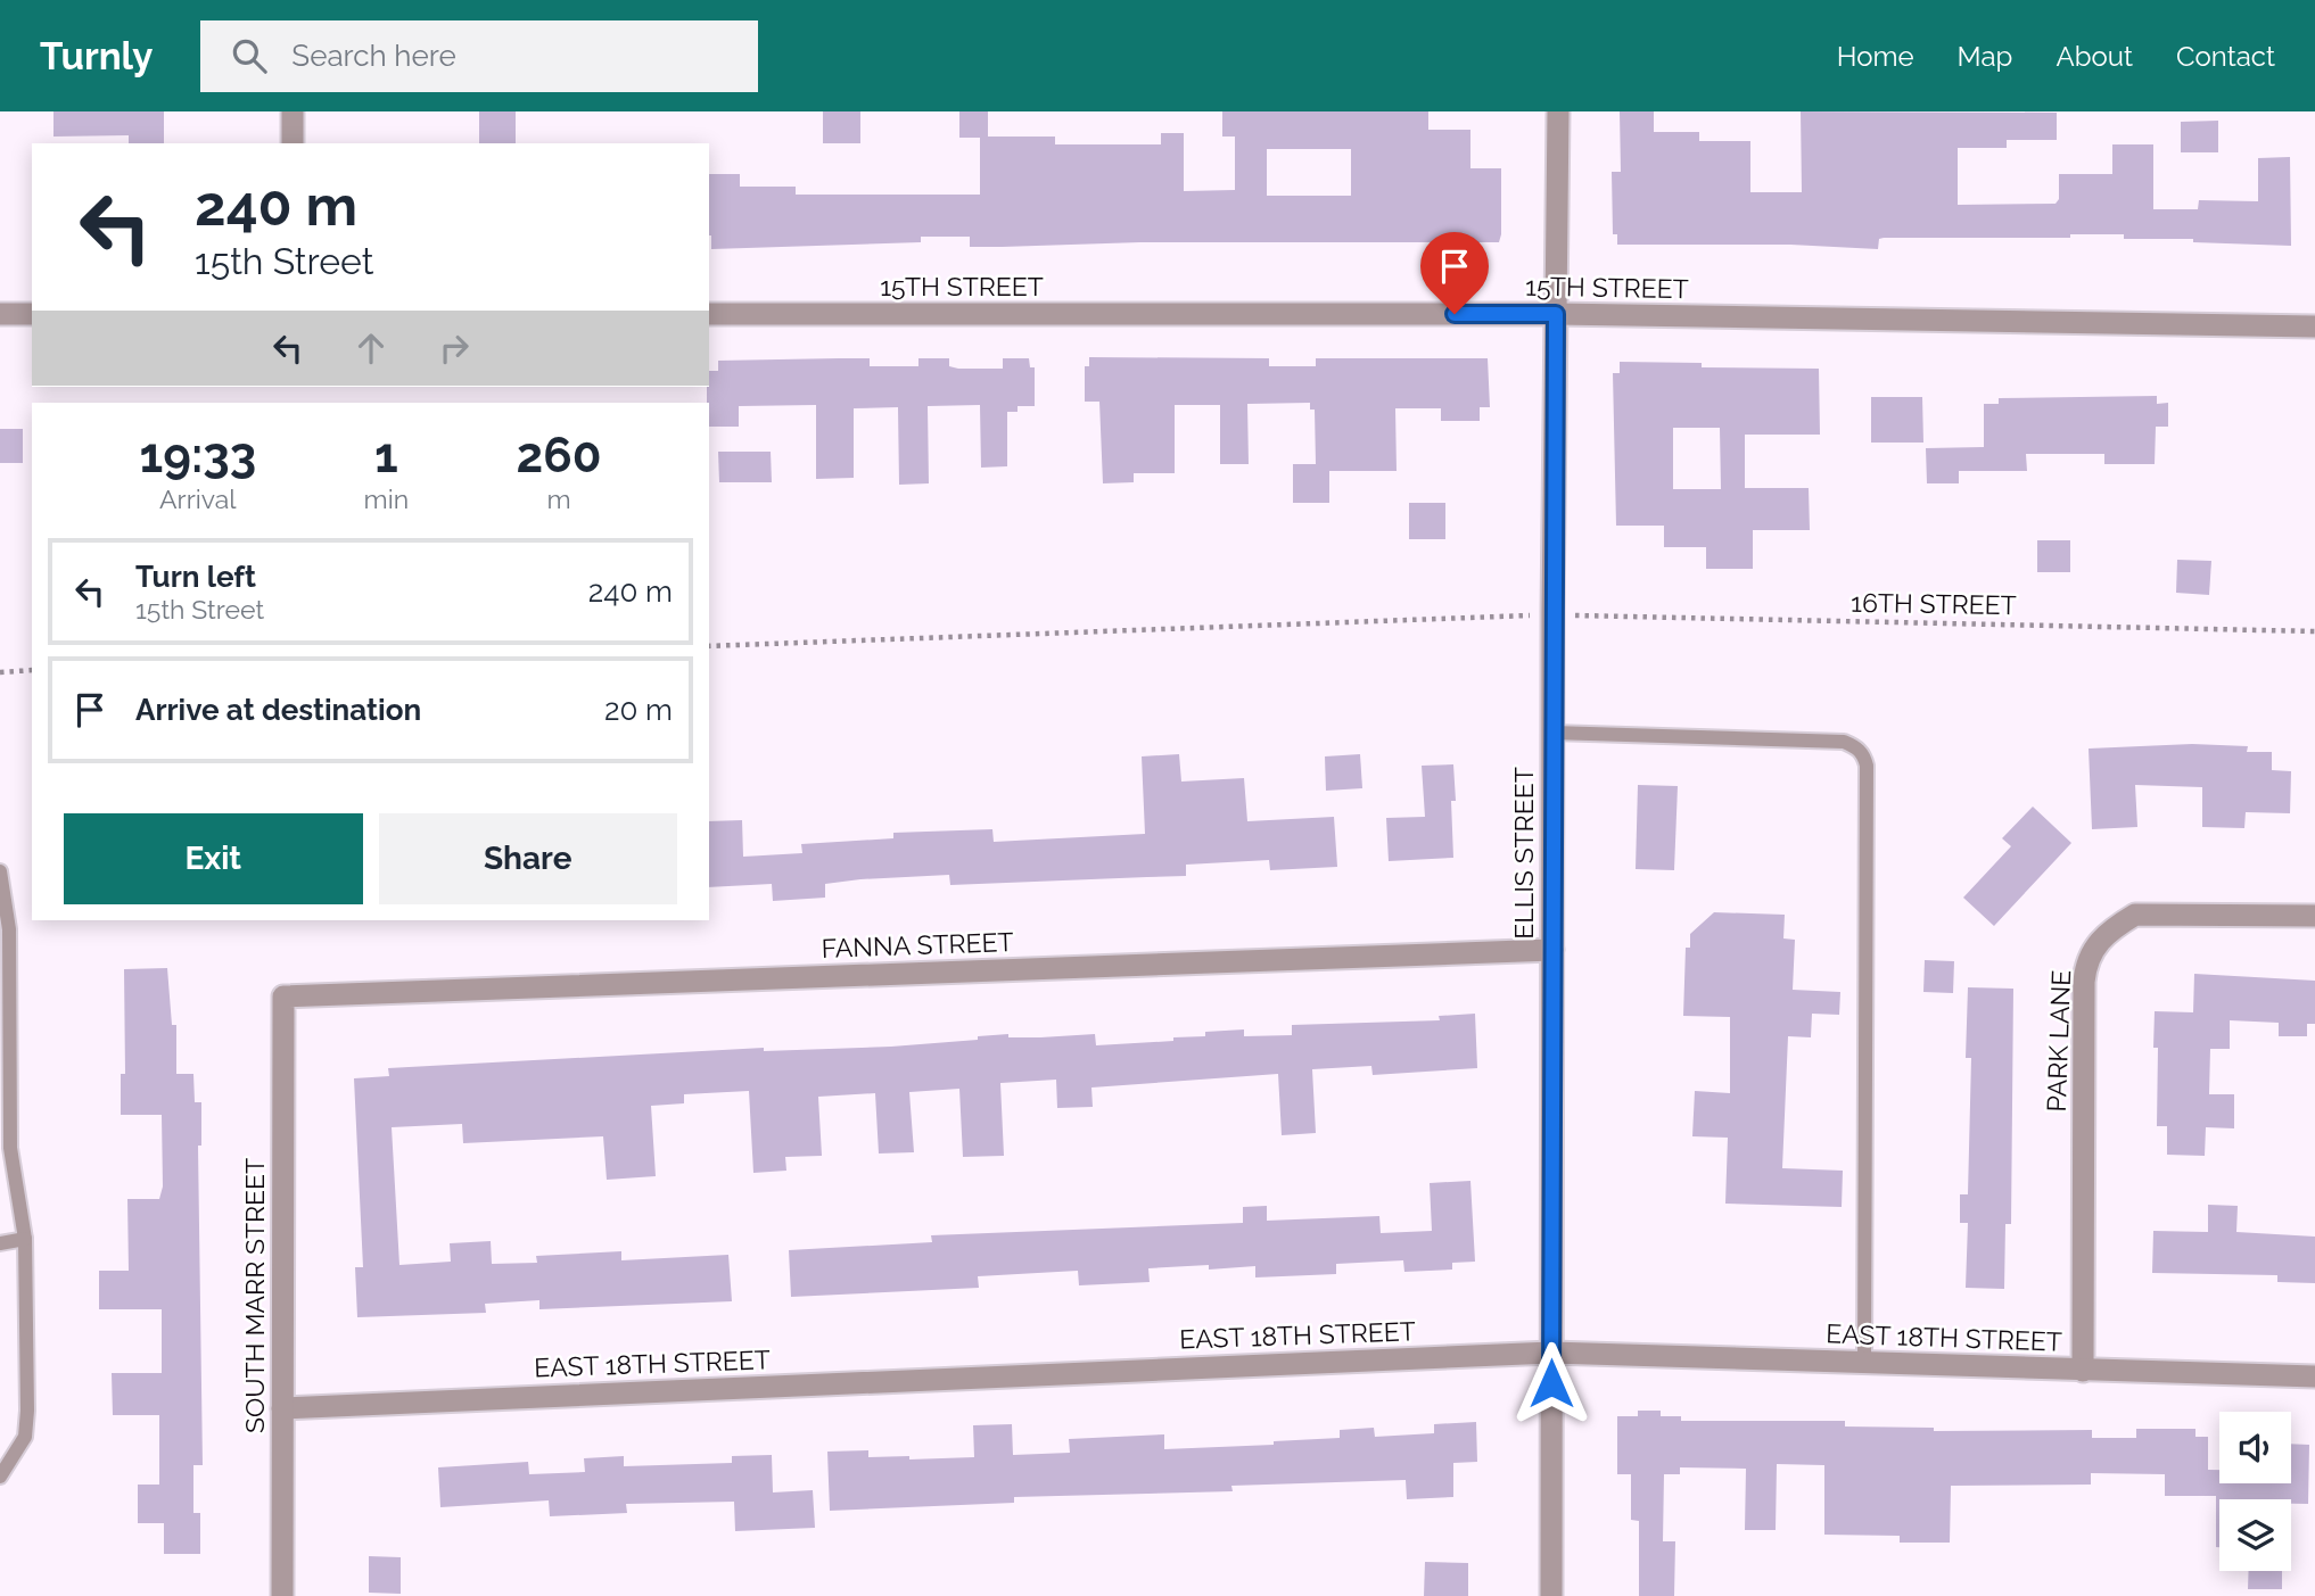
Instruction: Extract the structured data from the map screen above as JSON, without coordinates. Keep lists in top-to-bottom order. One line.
{"streets":{"street":["15TH STREET","ELLIS STREET","FANNA STREET","PARK LANE","SOUTH MARR STREET","EAST 18TH STREET"],"path":["16TH STREET"]},"crossings":[["15TH STREET","ELLIS STREET"],["16TH STREET","ELLIS STREET"],["ELLIS STREET","FANNA STREET"],["ELLIS STREET","EAST 18TH STREET"],["FANNA STREET","SOUTH MARR STREET"],["PARK LANE","EAST 18TH STREET"],["SOUTH MARR STREET","EAST 18TH STREET"]],"page":{"header":"Turnly","search":"Search here","nav":["Home","Map","About","Contact"],"turn":["240 m","15th Street"],"eta":["19:33","Arrival","1","min","260","m"],"list":[{"name":"Turn left","note":"15th Street","value":"240 m"},{"name":"Arrive at destination","value":"20 m"}],"buttons":["Exit","Share"]}}
